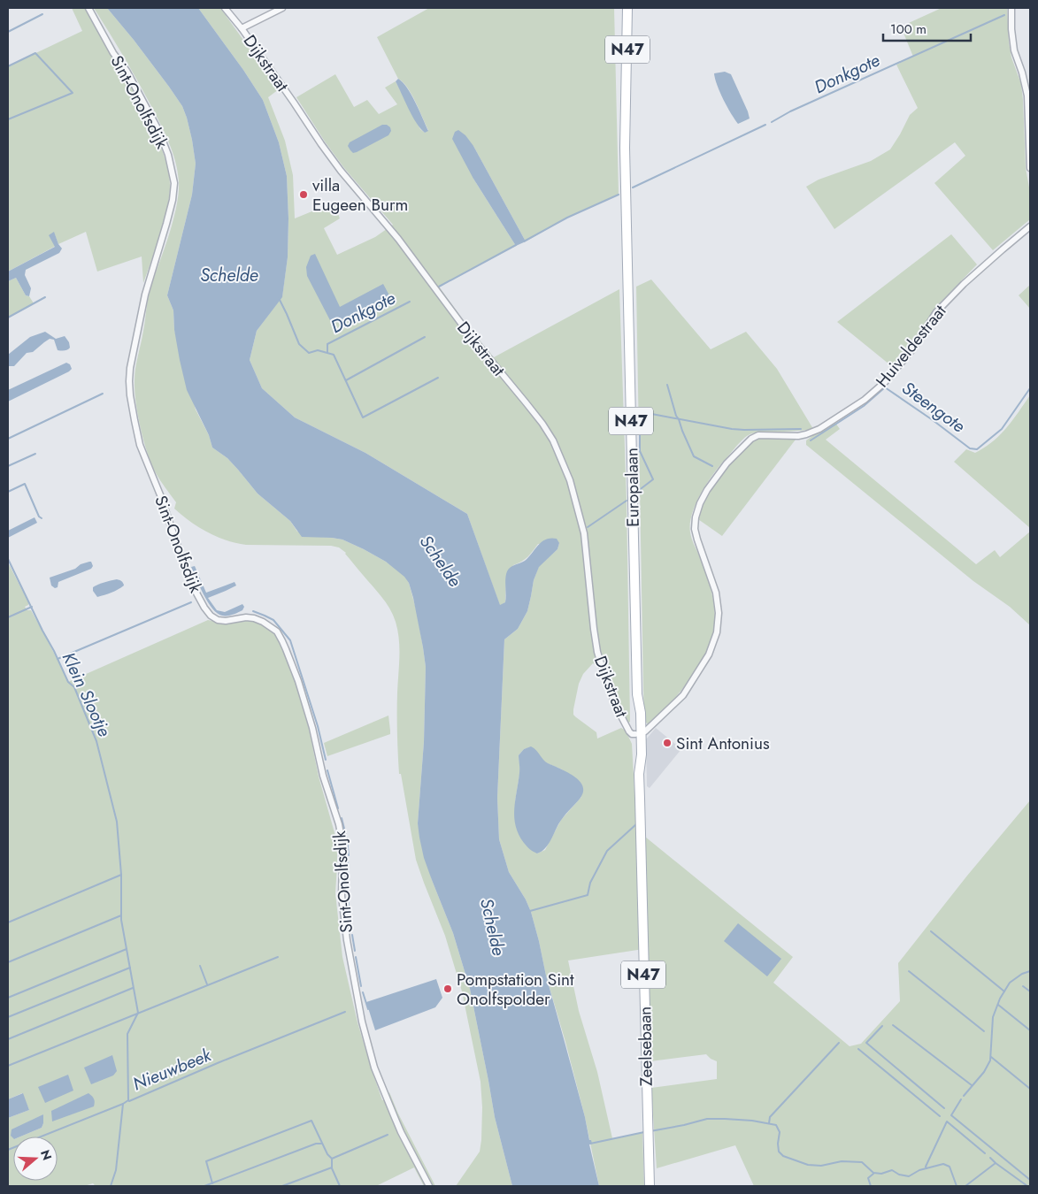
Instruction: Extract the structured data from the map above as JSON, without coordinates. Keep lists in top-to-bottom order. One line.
{"streets":{"main road":["N47","Europalaan","Zeelsebaan"],"street":["Dijkstraat","Sint-Onolfsdijk","Huiveldestraat"]},"crossings":[["Dijkstraat","Huiveldestraat"],["Dijkstraat","Zeelsebaan"],["Huiveldestraat","Zeelsebaan"],["Europalaan","Zeelsebaan"]],"water":["Donkgote","Schelde","Steengote","Klein Slootje","Nieuwbeek"],"places":["villa Eugeen Burm","Sint Antonius","Pompstation Sint Onolfspolder"],"scale_bar":"100 m","north":"right"}
